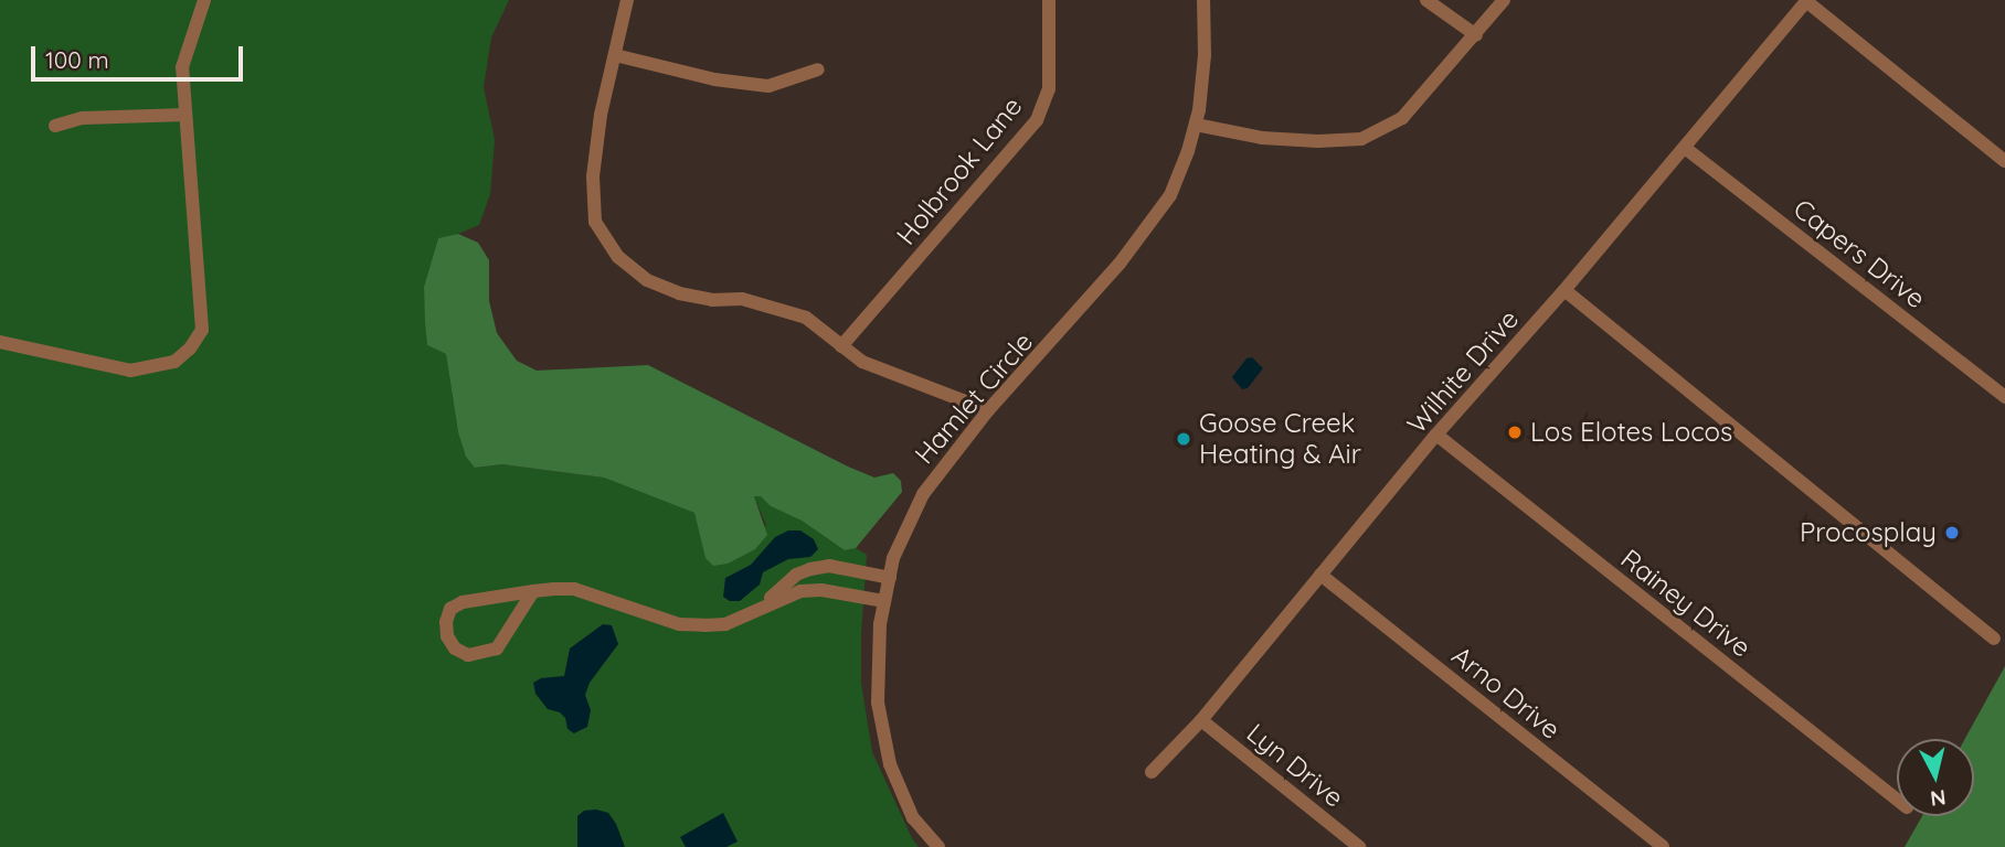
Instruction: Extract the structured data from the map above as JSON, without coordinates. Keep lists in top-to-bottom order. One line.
{"streets":{"street":["Holbrook Lane","Capers Drive","Wilhite Drive","Hamlet Circle","Rainey Drive","Arno Drive","Lyn Drive"]},"crossings":[["Capers Drive","Wilhite Drive"],["Wilhite Drive","Rainey Drive"],["Wilhite Drive","Arno Drive"],["Wilhite Drive","Lyn Drive"]],"places":["Los Elotes Locos","Goose Creek Heating & Air","Procosplay"],"scale_bar":"100 m","north":"bottom"}
